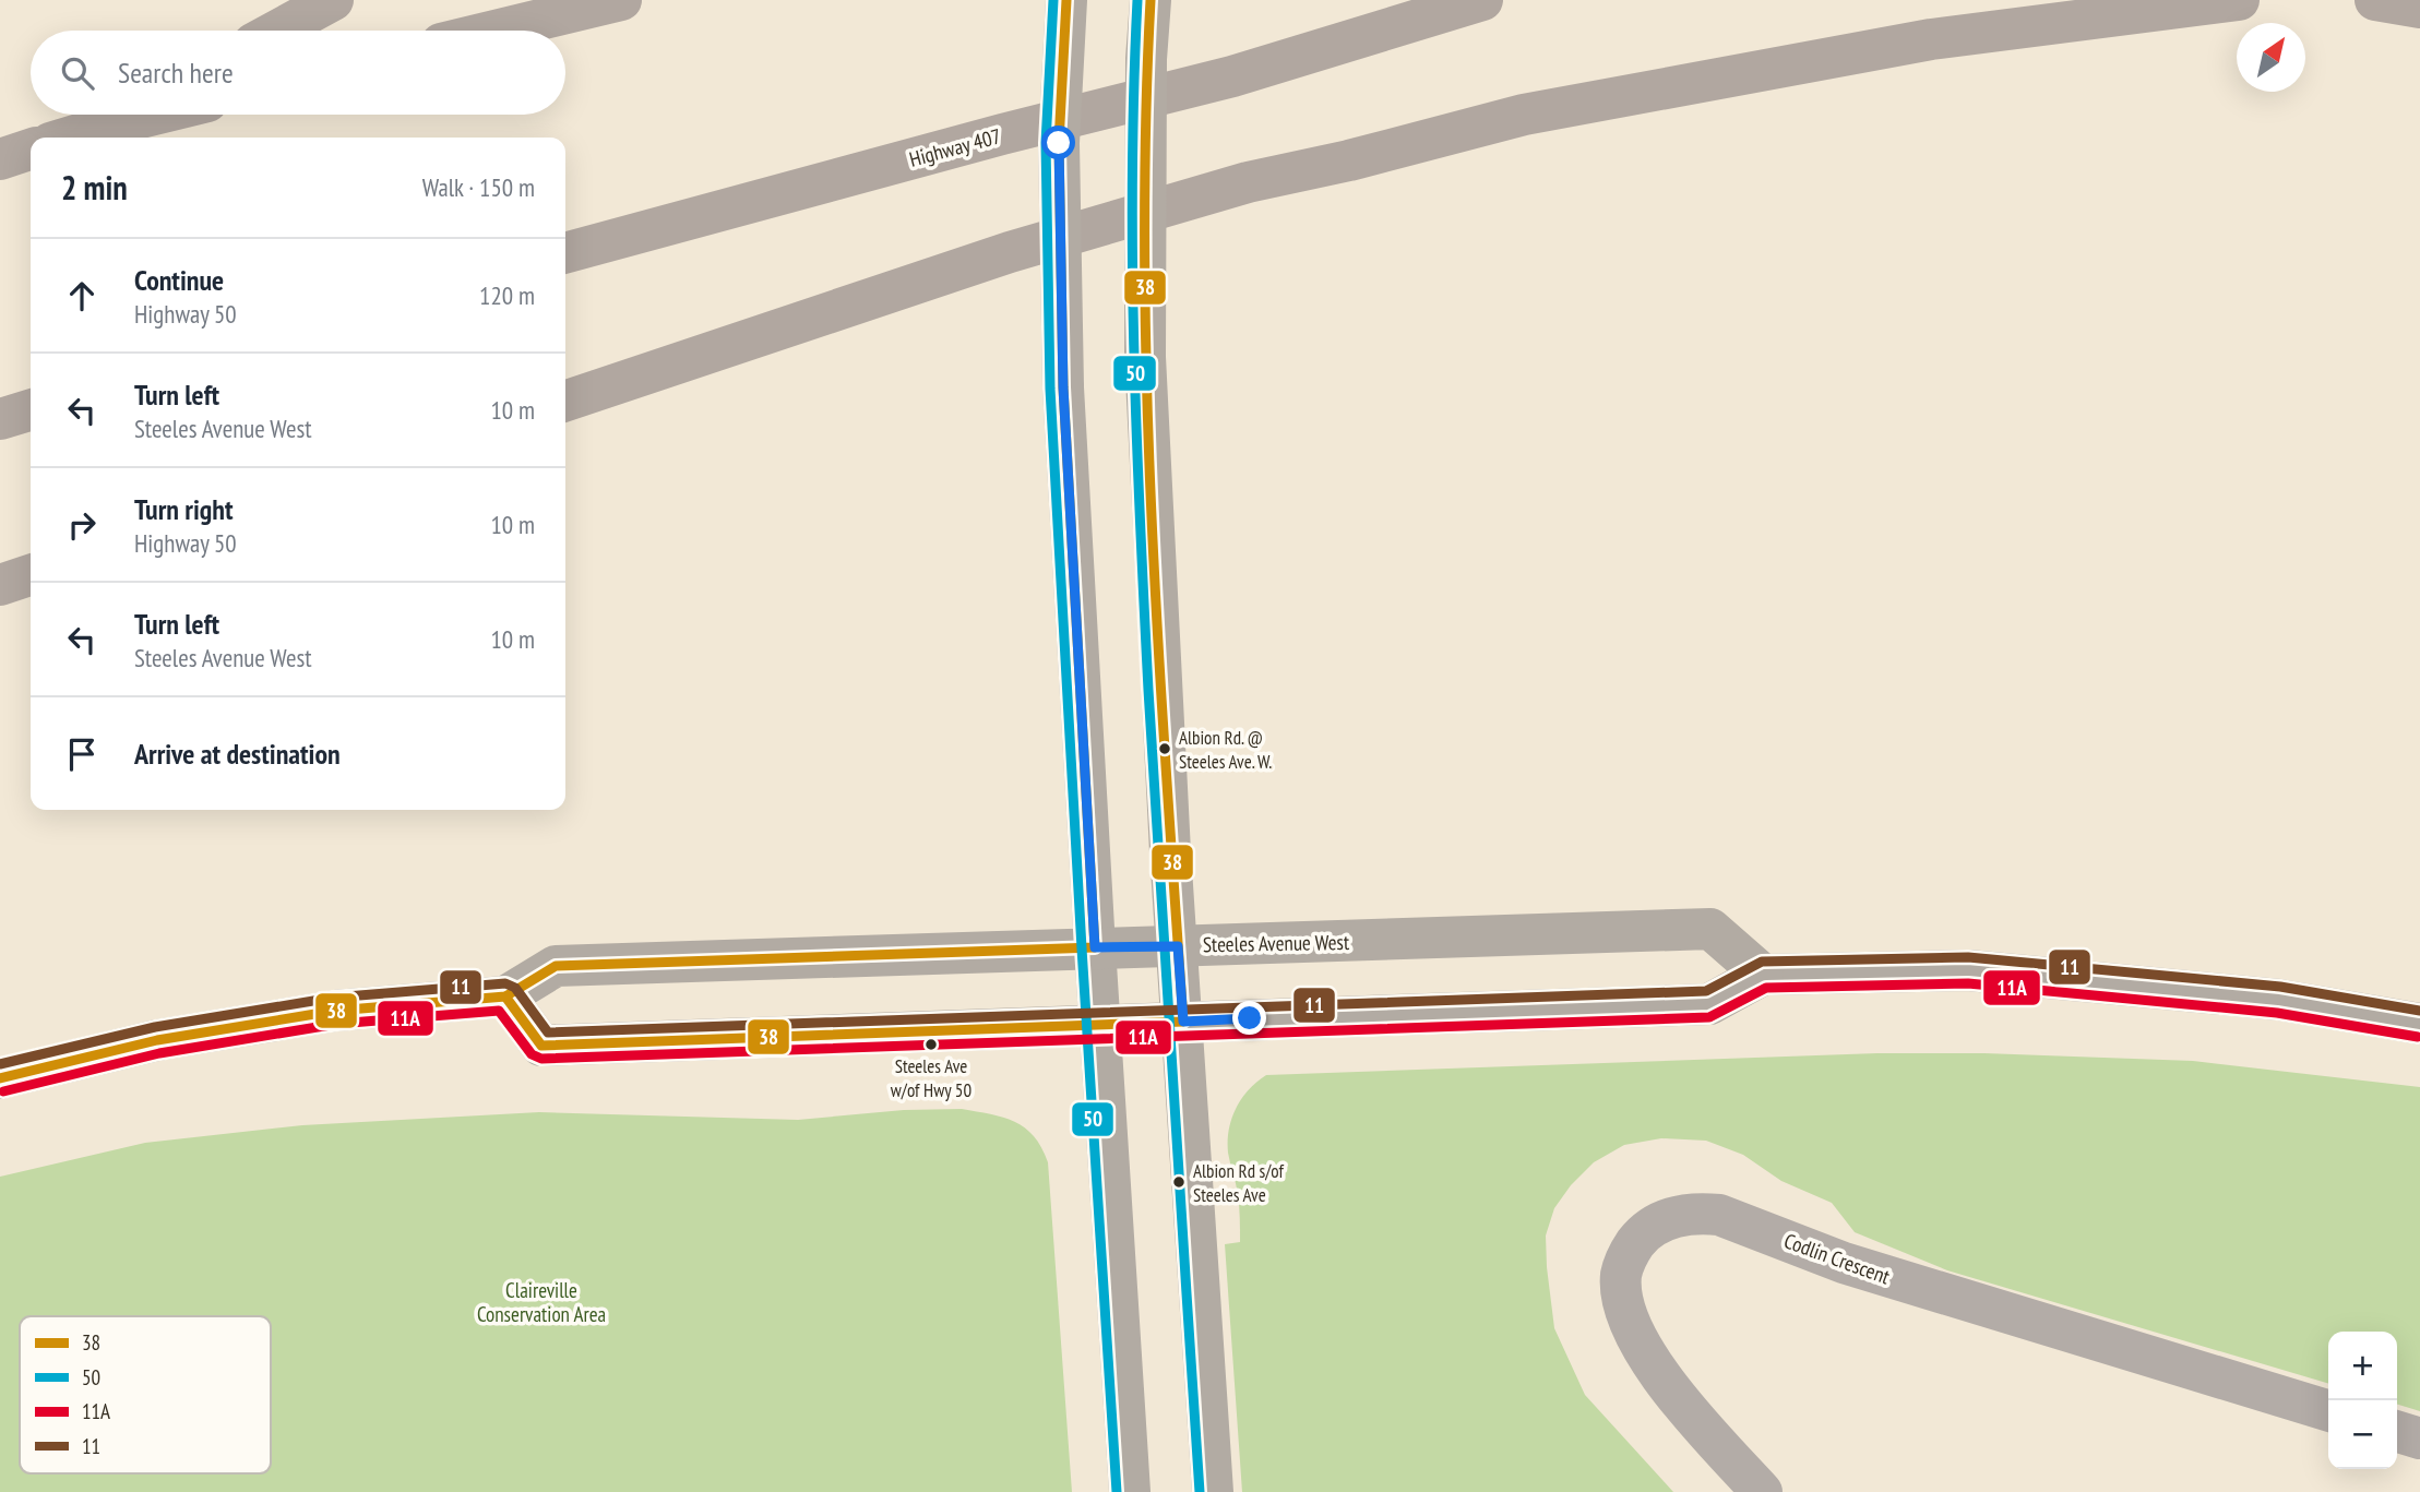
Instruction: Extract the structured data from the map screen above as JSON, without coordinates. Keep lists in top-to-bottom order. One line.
{"streets":{"highway":["Highway 407"],"main road":["Steeles Avenue West"],"street":["Codlin Crescent"]},"parks":["Claireville Conservation Area"],"places":["Albion Rd. @ Steeles Ave. W.","Steeles Ave w/of Hwy 50","Albion Rd s/of Steeles Ave"],"lines":["transit line 38","transit line 50","transit line 11","transit line 11A"],"legend":["38","50","11A","11"],"north":"top right","page":{"search":"Search here","heading":["2 min","Walk · 150 m"],"list":[["Continue","Highway 50","120 m"],["Turn left","Steeles Avenue West","10 m"],["Turn right","Highway 50","10 m"],["Turn left","Steeles Avenue West","10 m"],"Arrive at destination"],"map_buttons":["+","−"]}}
